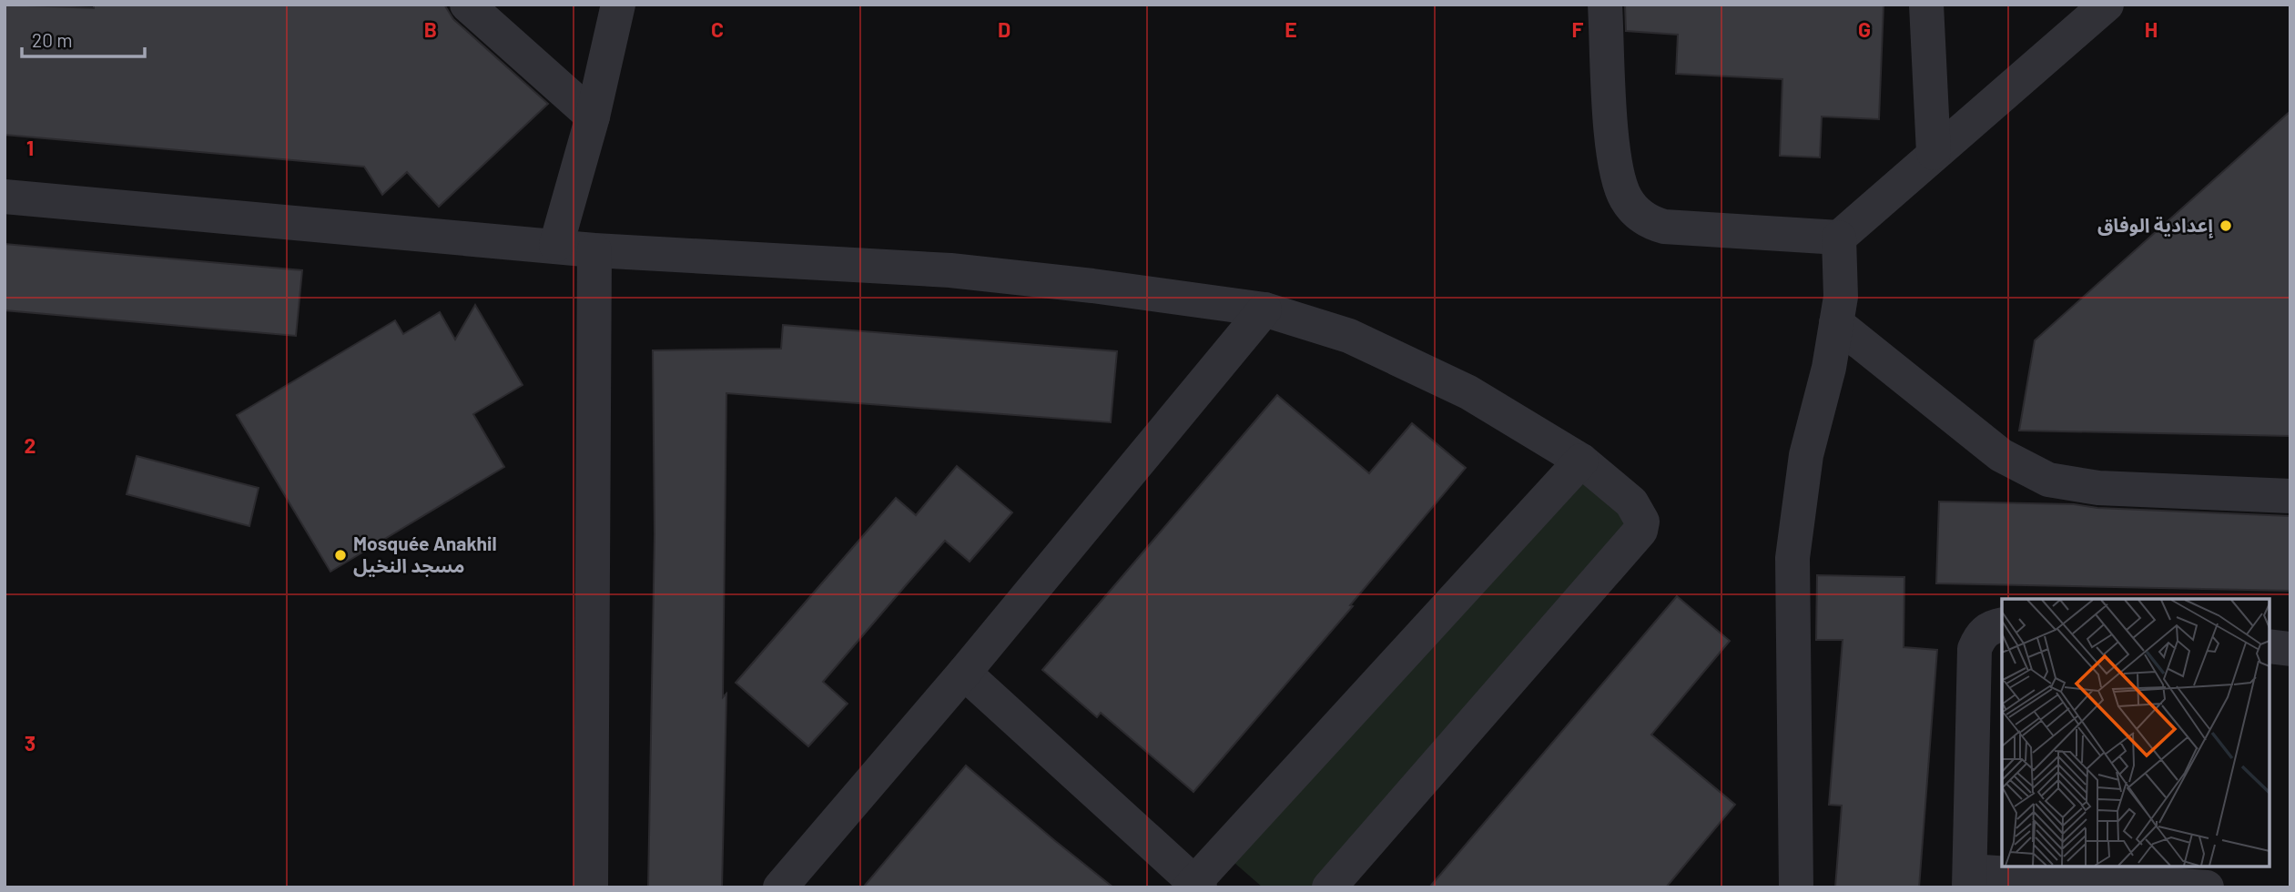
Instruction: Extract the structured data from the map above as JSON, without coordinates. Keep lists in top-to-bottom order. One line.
{"places":["إعدادية الوفاق","Mosquée Anakhil مسجد النخيل"],"scale_bar":"20 m","grid":{"columns":["B","C","D","E","F","G","H"],"rows":["1","2","3"]}}
